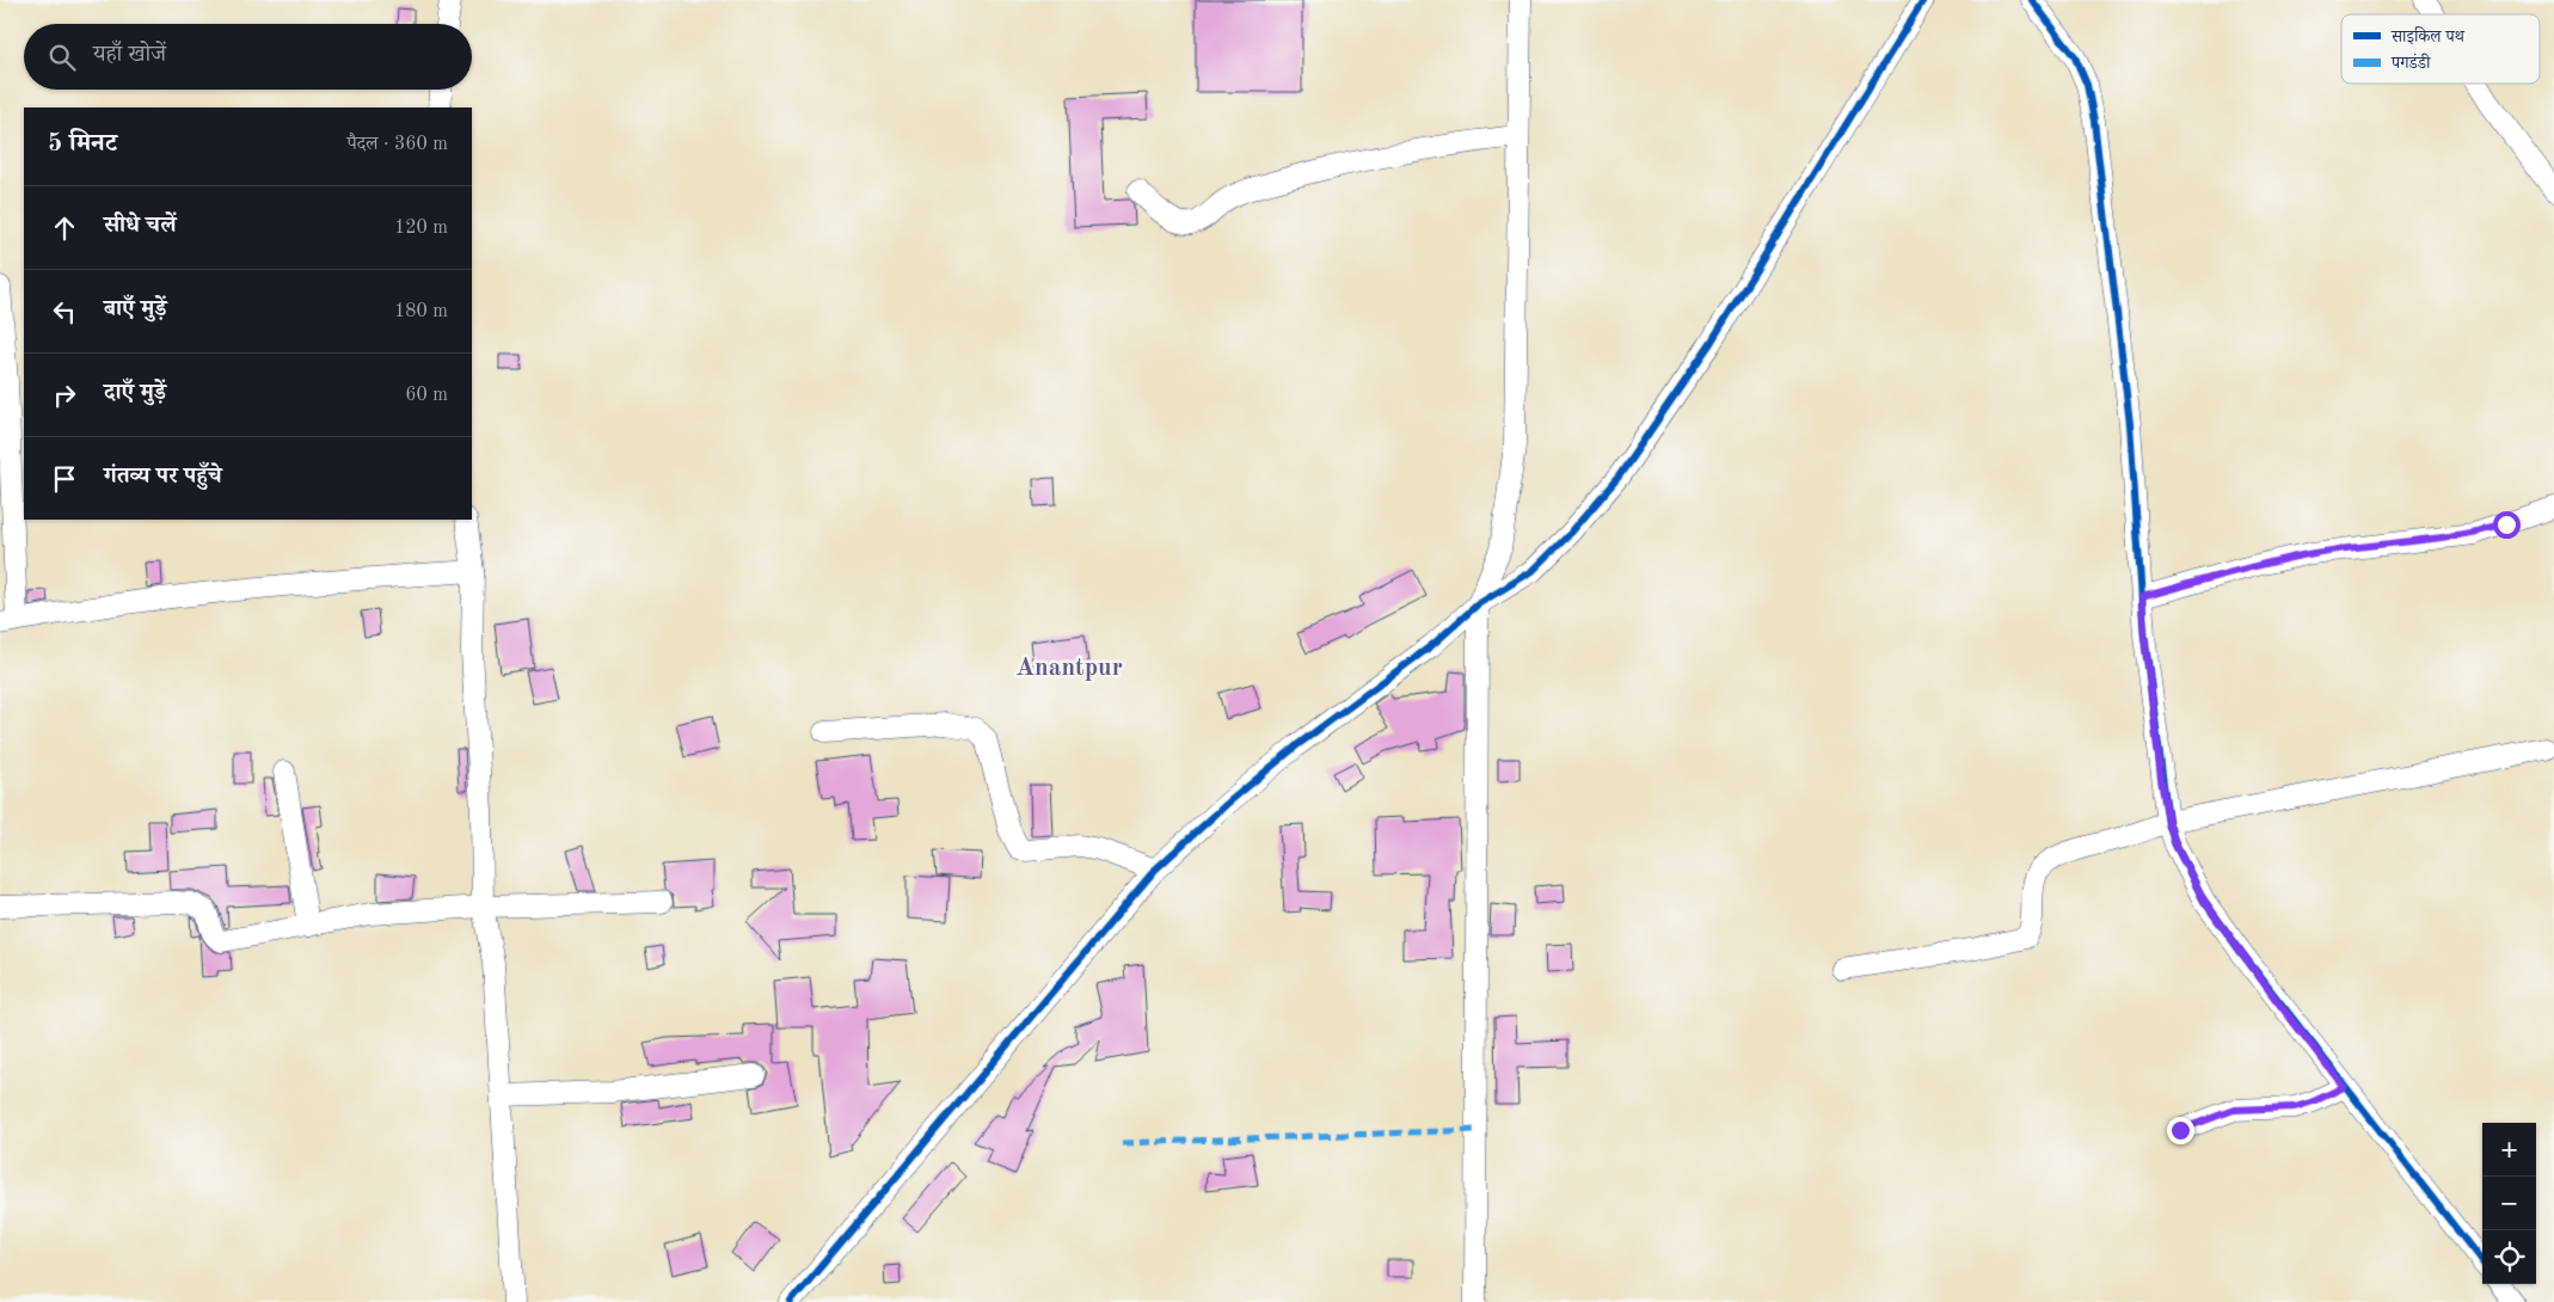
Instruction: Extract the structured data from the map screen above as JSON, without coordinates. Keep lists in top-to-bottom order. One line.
{"districts":["Anantpur"],"legend":["साइकिल पथ","पगडंडी"],"page":{"search":"यहाँ खोजें","heading":["5 मिनट","पैदल · 360 m"],"list":[["सीधे चलें","120 m"],["बाएँ मुड़ें","180 m"],["दाएँ मुड़ें","60 m"],"गंतव्य पर पहुँचे"],"map_buttons":["+","−"]}}
